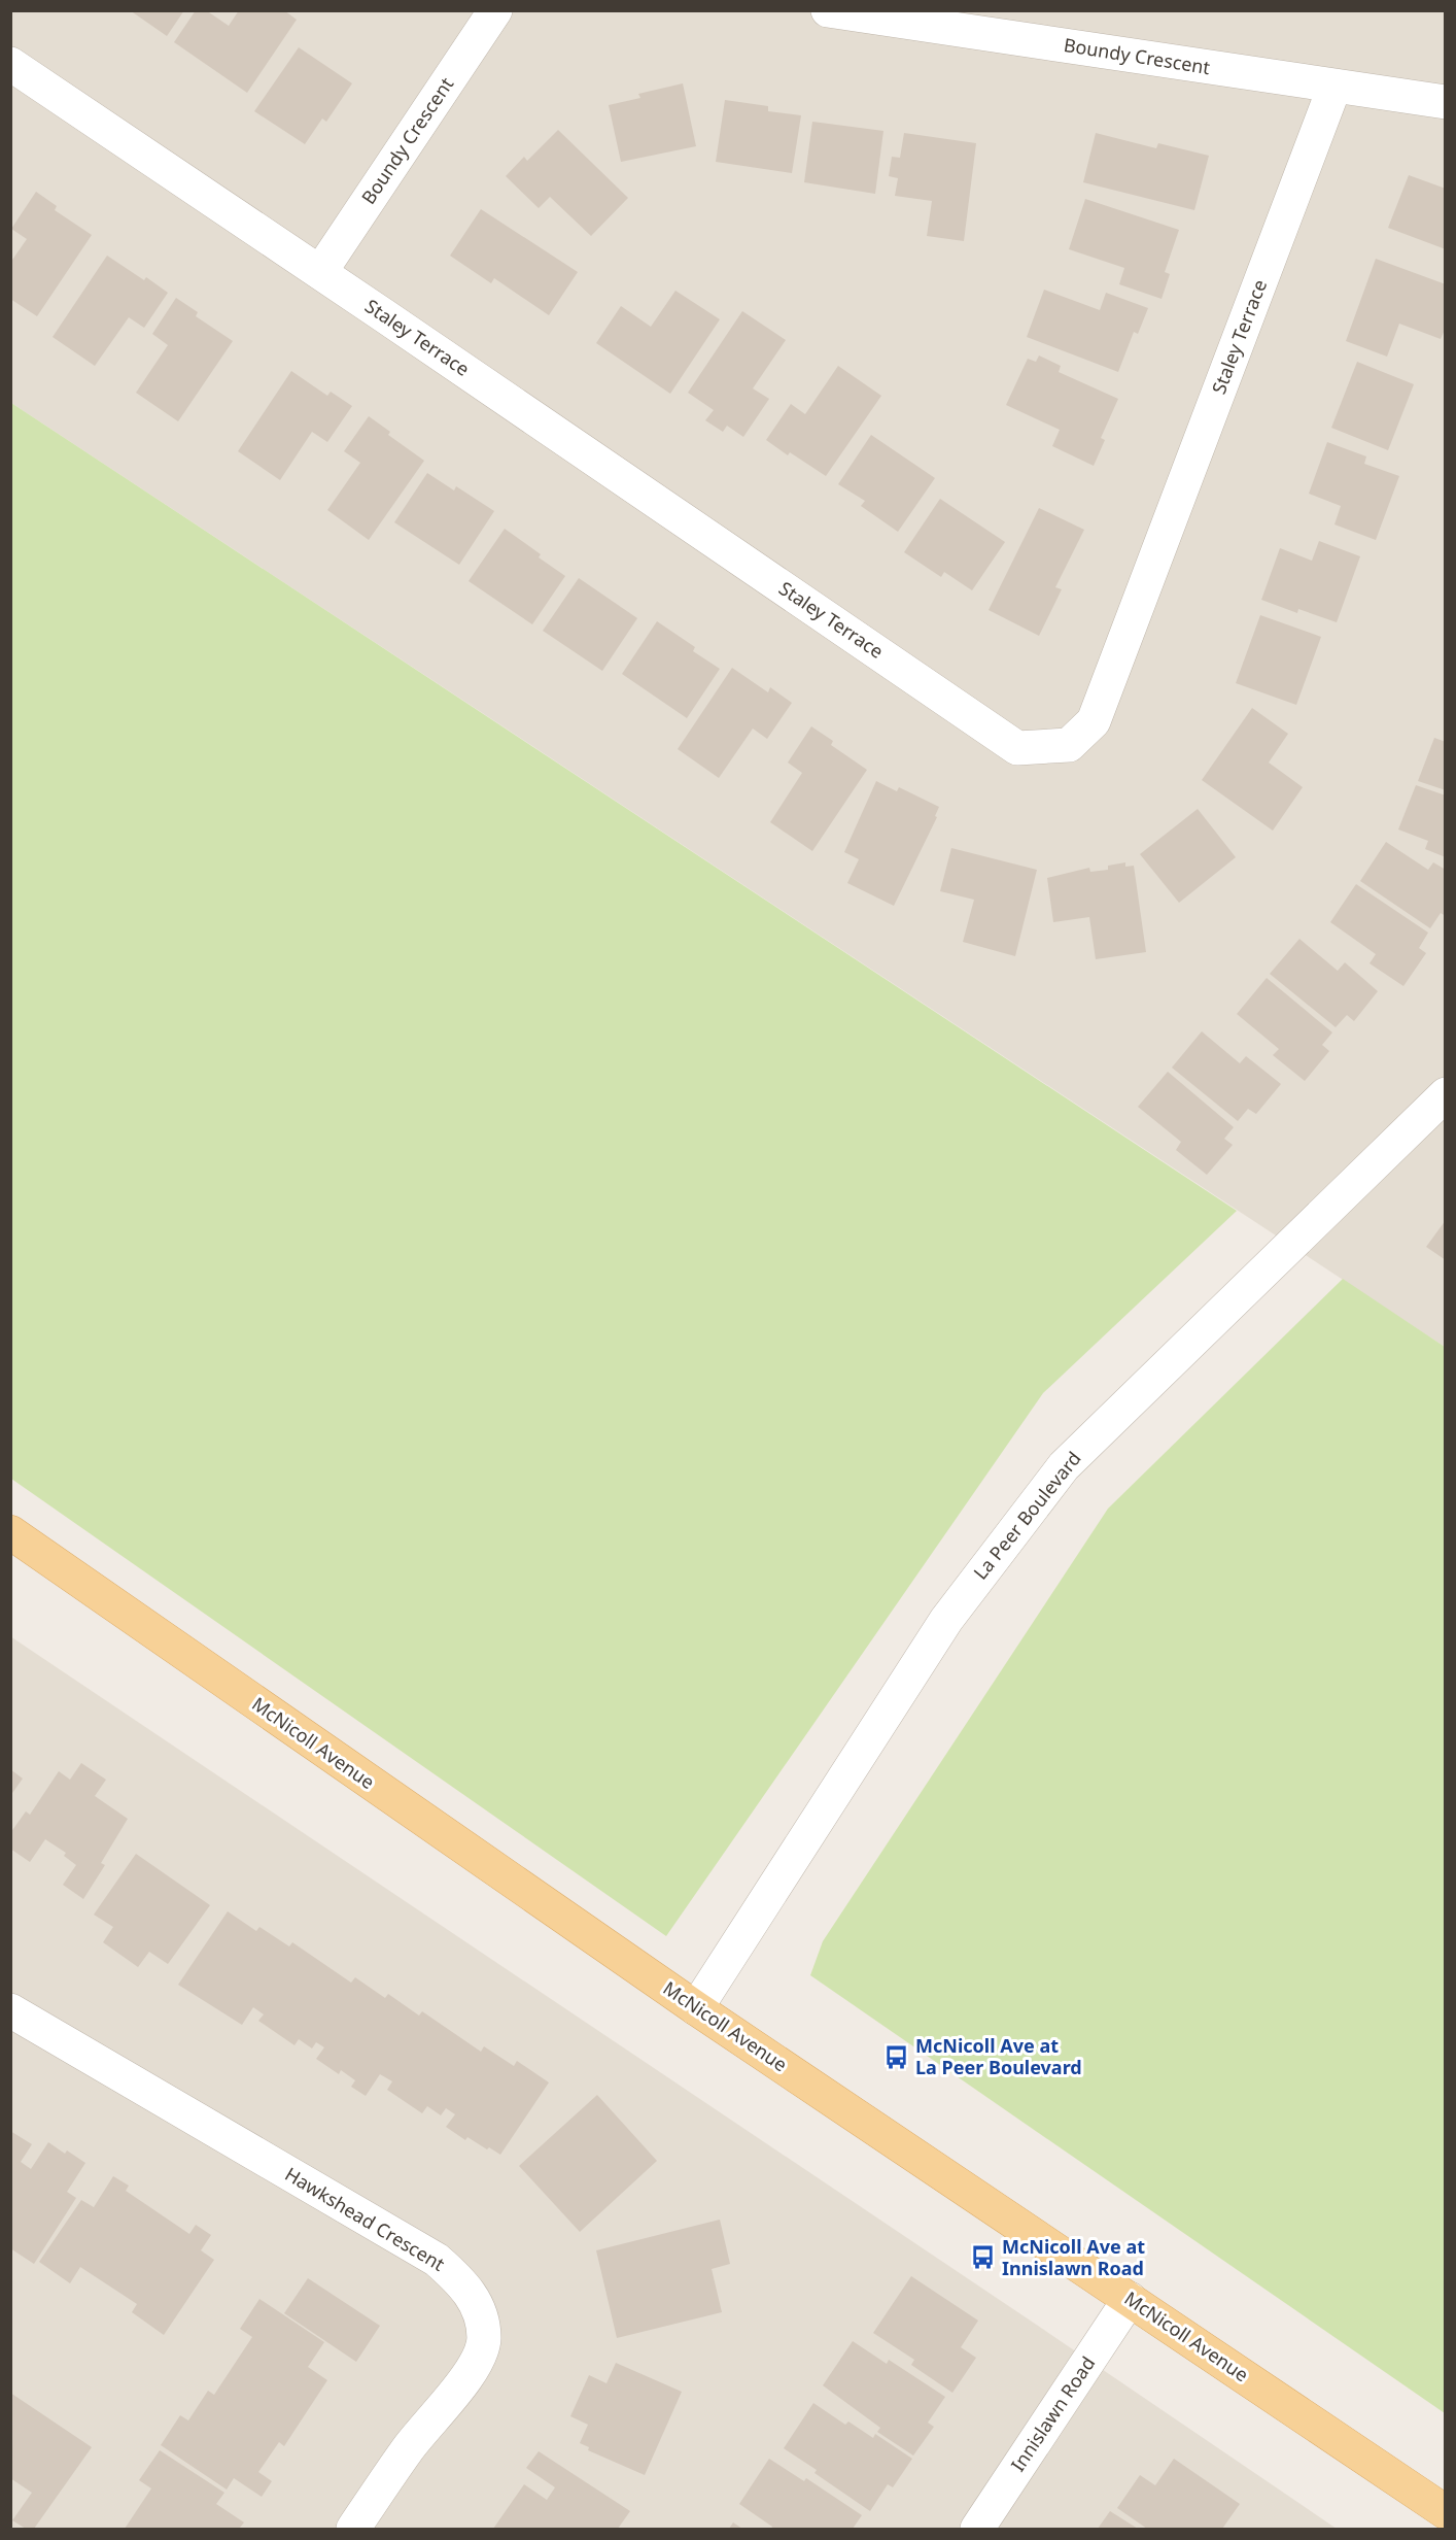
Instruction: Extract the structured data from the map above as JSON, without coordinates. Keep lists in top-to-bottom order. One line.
{"streets":{"main road":["McNicoll Avenue"],"street":["Boundy Crescent","Staley Terrace","La Peer Boulevard","Hawkshead Crescent","Innislawn Road"]},"crossings":[["Boundy Crescent","Staley Terrace"],["La Peer Boulevard","McNicoll Avenue"],["McNicoll Avenue","Innislawn Road"]],"places":{"bus stop":["McNicoll Ave at La Peer Boulevard","McNicoll Ave at Innislawn Road"]}}
